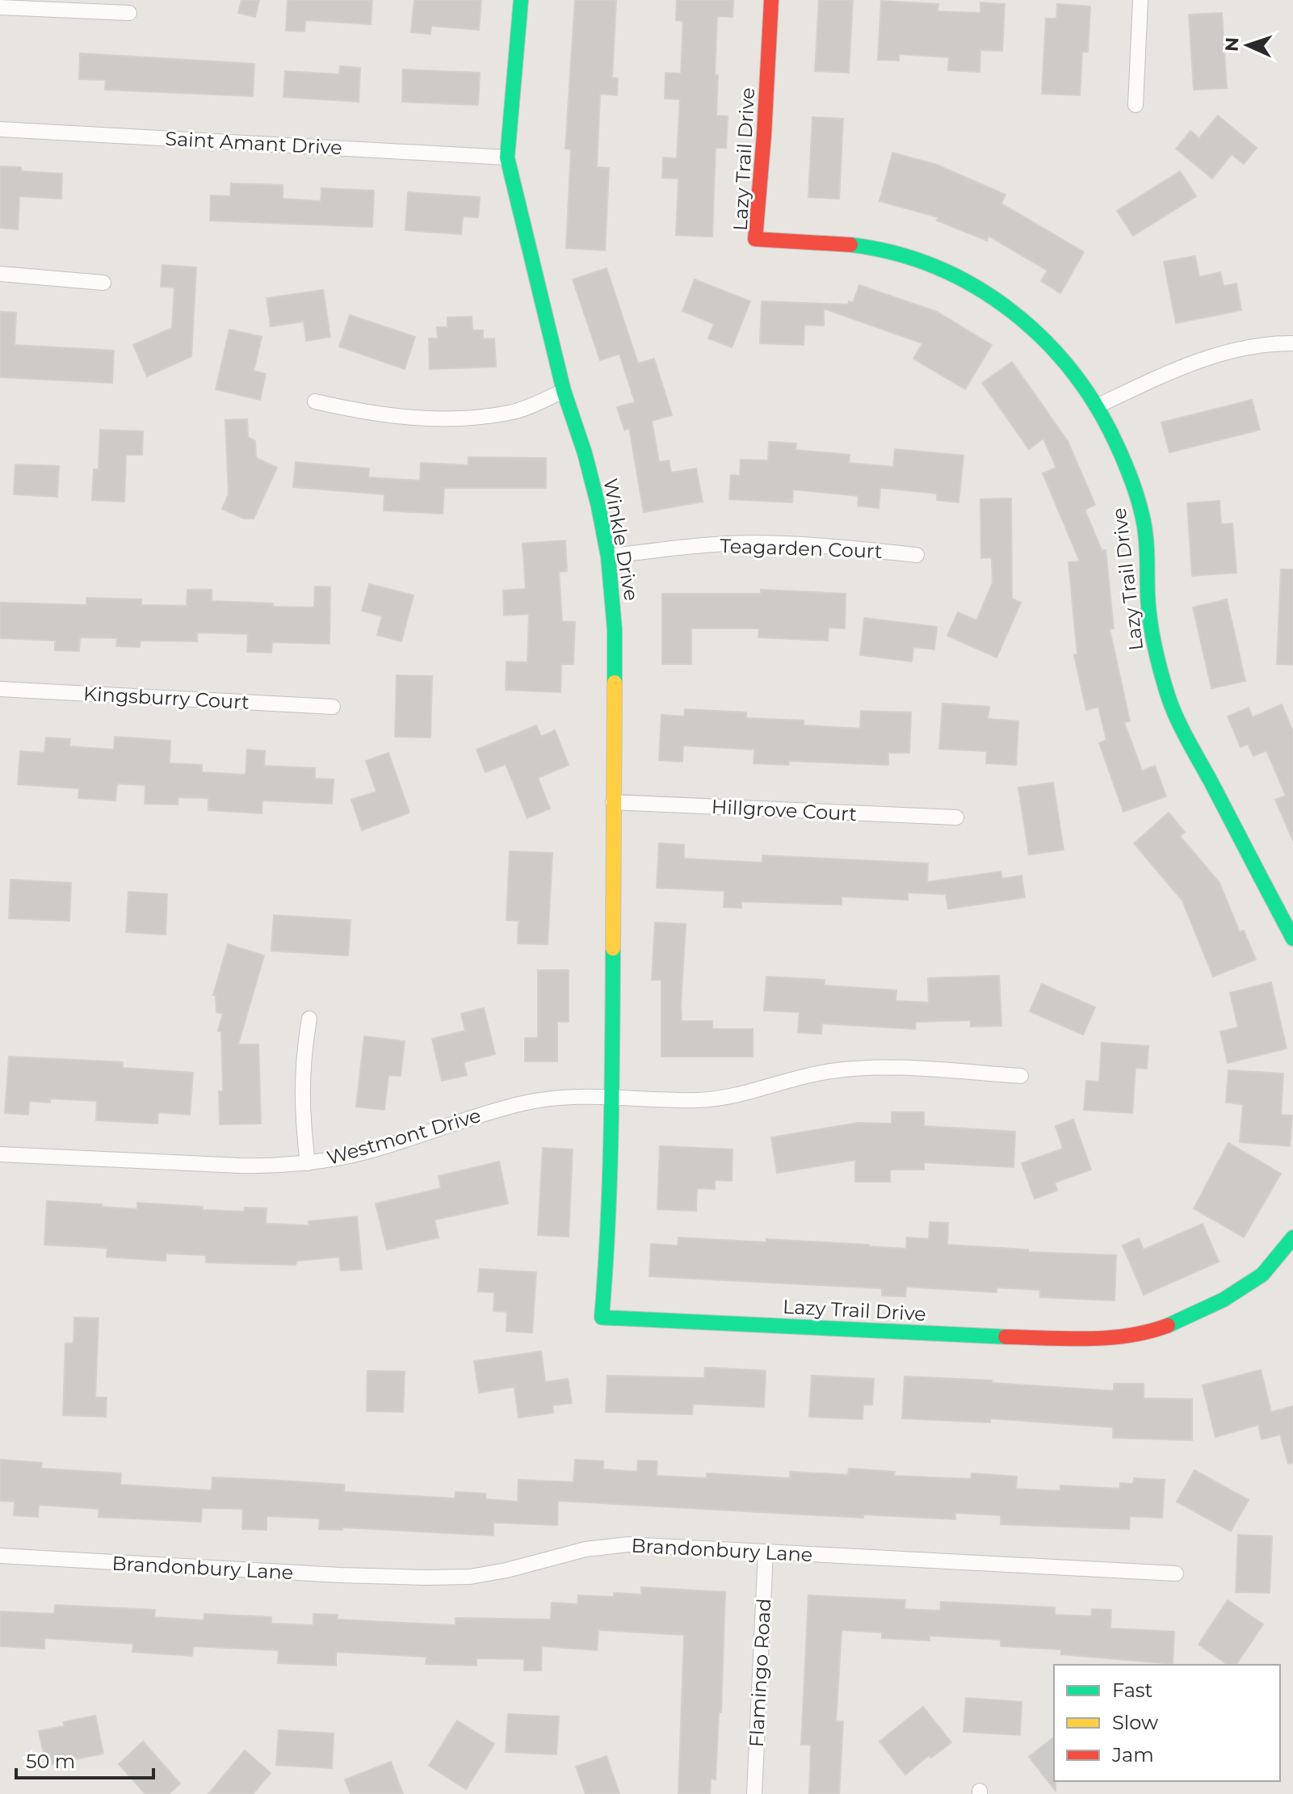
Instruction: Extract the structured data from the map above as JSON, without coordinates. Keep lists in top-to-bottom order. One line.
{"streets":{"street":["Saint Amant Drive","Lazy Trail Drive","Winkle Drive","Teagarden Court","Kingsburry Court","Hillgrove Court","Westmont Drive","Brandonbury Lane","Flamingo Road"]},"crossings":[["Saint Amant Drive","Winkle Drive"],["Lazy Trail Drive","Winkle Drive"],["Lazy Trail Drive","Westmont Drive"],["Winkle Drive","Teagarden Court"],["Winkle Drive","Hillgrove Court"],["Winkle Drive","Westmont Drive"],["Brandonbury Lane","Flamingo Road"]],"legend":["Fast","Slow","Jam"],"scale_bar":"50 m","north":"left"}
